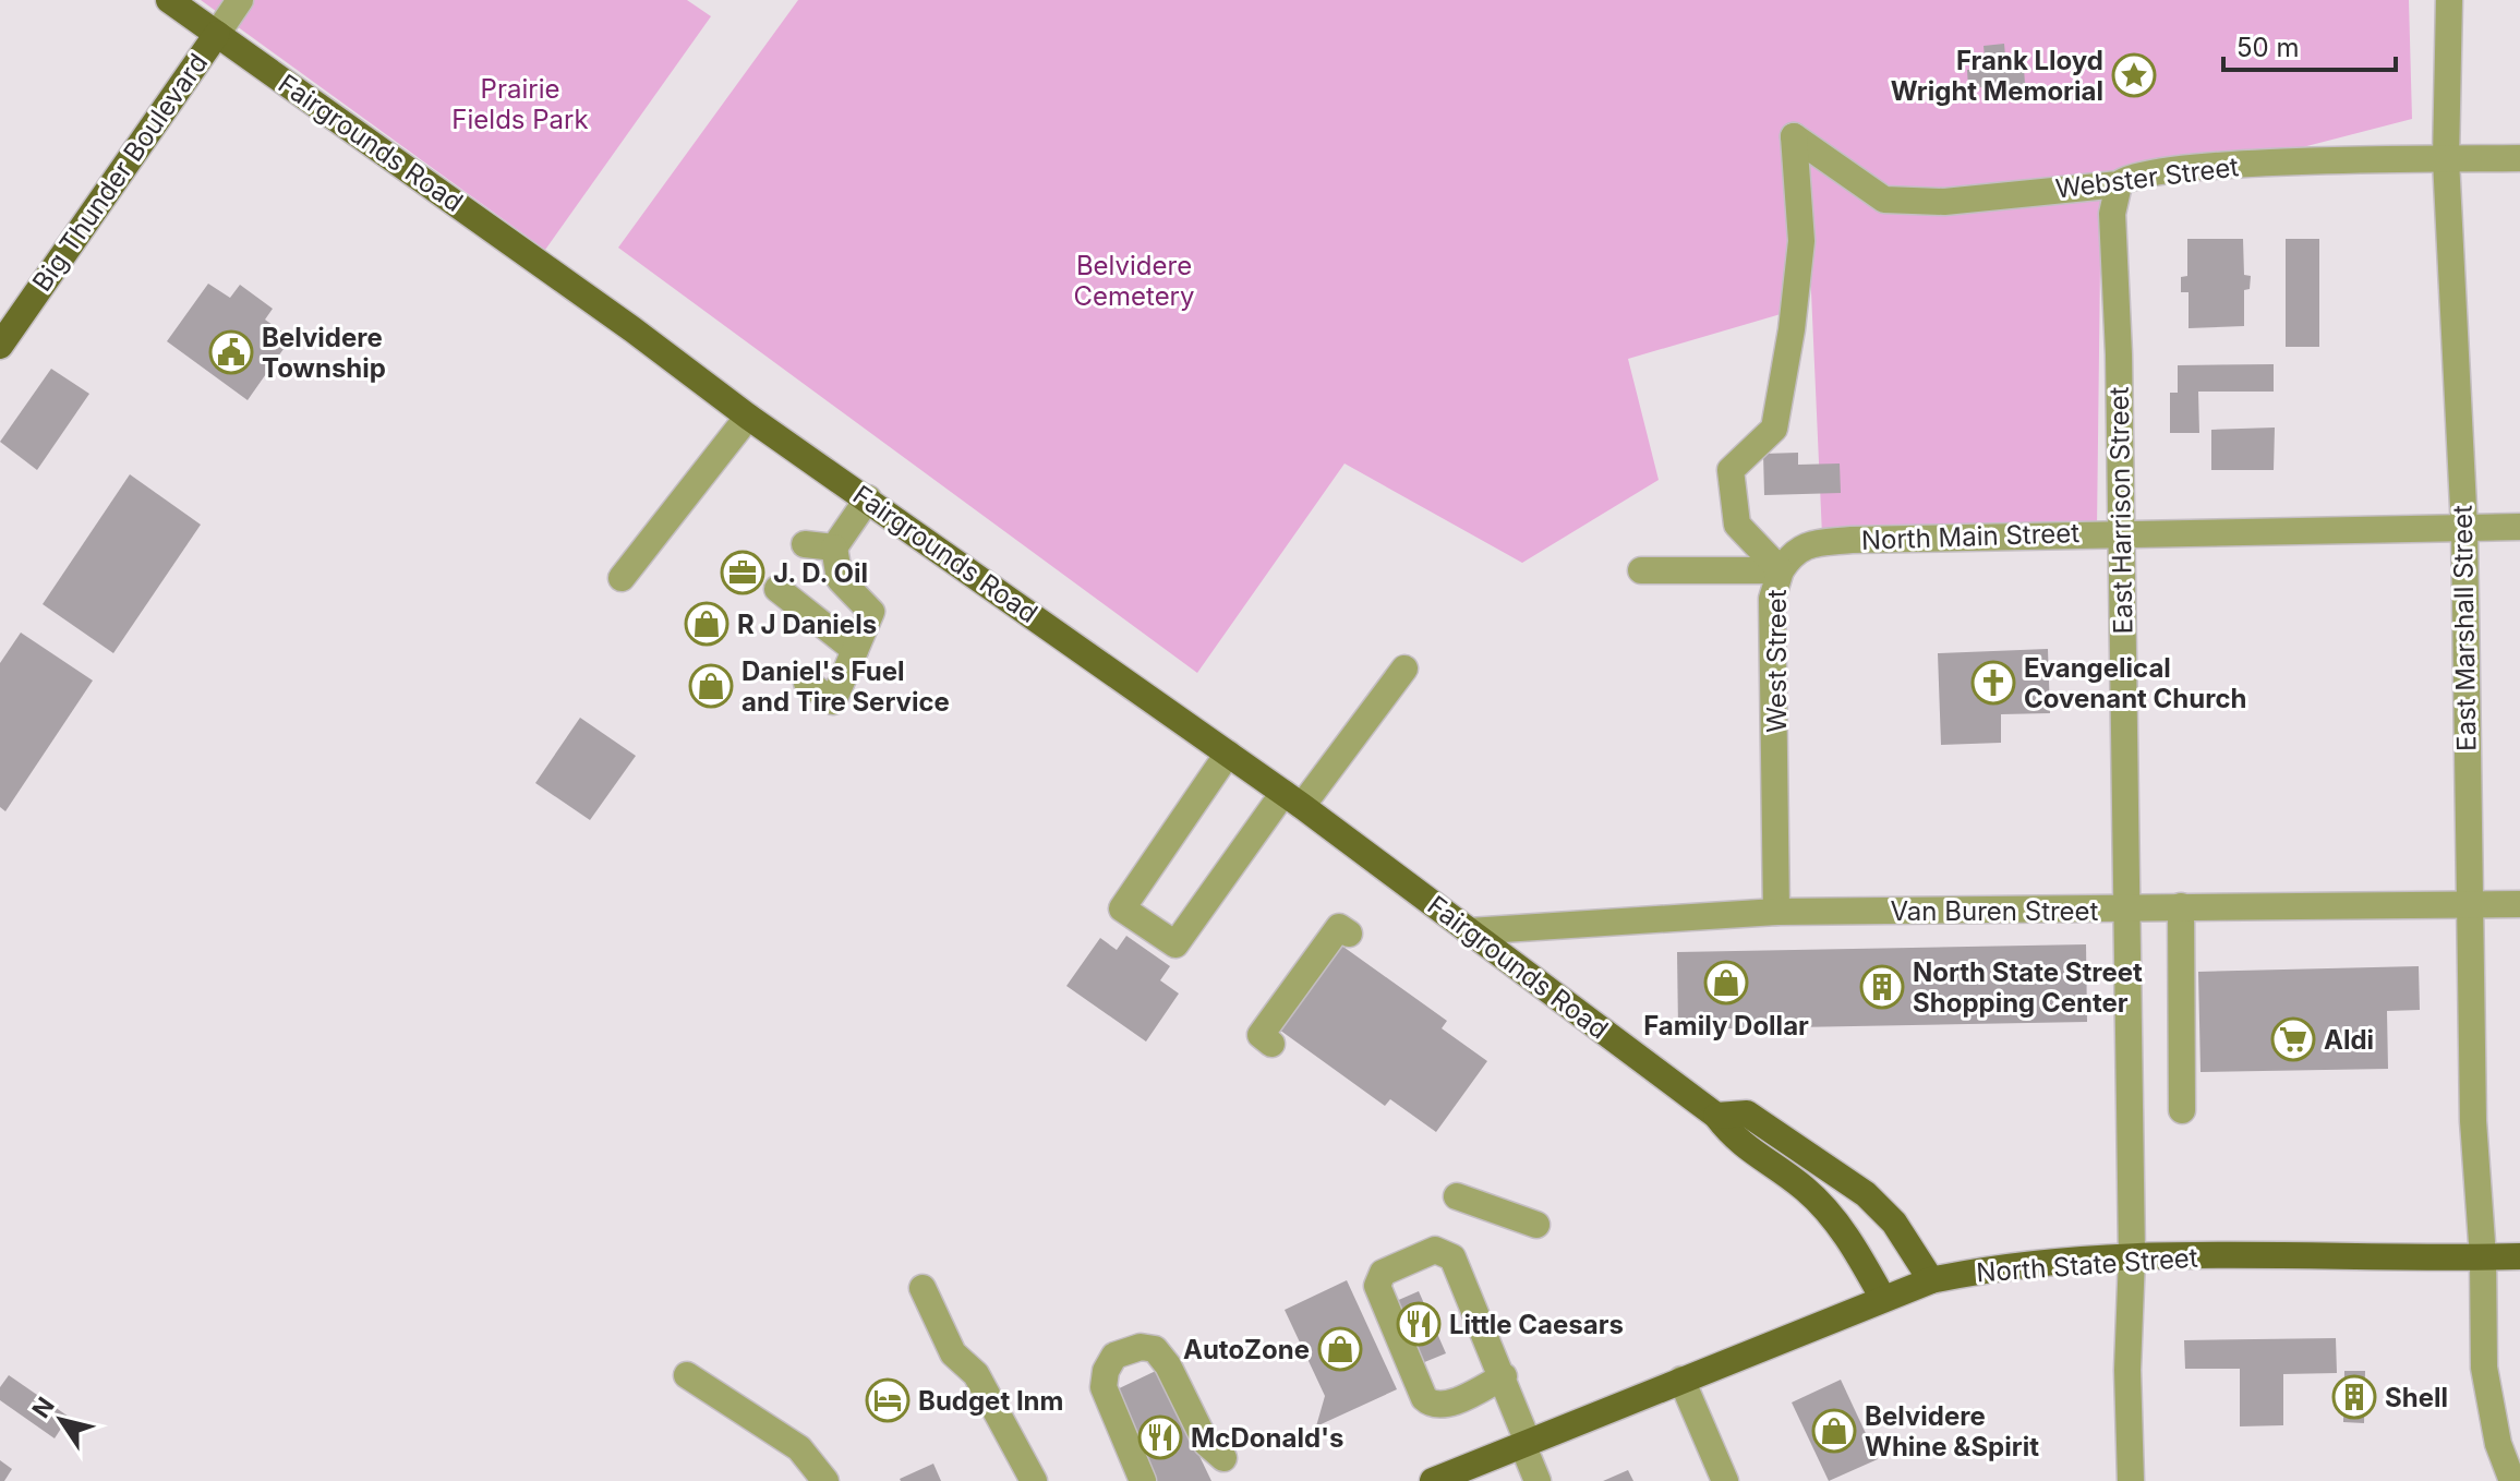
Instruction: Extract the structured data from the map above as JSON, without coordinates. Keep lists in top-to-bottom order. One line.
{"streets":{"main road":["Fairgrounds Road","Big Thunder Boulevard","North State Street"],"street":["Webster Street","East Harrison Street","North Main Street","East Marshall Street","West Street","Van Buren Street"]},"crossings":[["Fairgrounds Road","Big Thunder Boulevard"],["Fairgrounds Road","Van Buren Street"],["Fairgrounds Road","North State Street"],["Webster Street","East Harrison Street"],["Webster Street","East Marshall Street"],["Webster Street","West Street"],["East Harrison Street","North Main Street"],["East Harrison Street","Van Buren Street"],["East Harrison Street","North State Street"],["North Main Street","East Marshall Street"],["North Main Street","West Street"],["East Marshall Street","Van Buren Street"],["East Marshall Street","North State Street"],["West Street","Van Buren Street"]],"parks":["Prairie Fields Park","Belvidere Cemetery"],"places":{"place":["Frank Lloyd Wright Memorial"],"public building":["Belvidere Township"],"office":["J. D. Oil"],"shop":["R J Daniels","Daniel's Fuel and Tire Service","Family Dollar","AutoZone","Belvidere Whine &Spirit"],"church":["Evangelical Covenant Church"],"building":["North State Street Shopping Center","Shell"],"supermarket":["Aldi"],"restaurant":["Little Caesars","McDonald's"],"hotel":["Budget Inm"]},"scale_bar":"50 m","north":"top left"}
